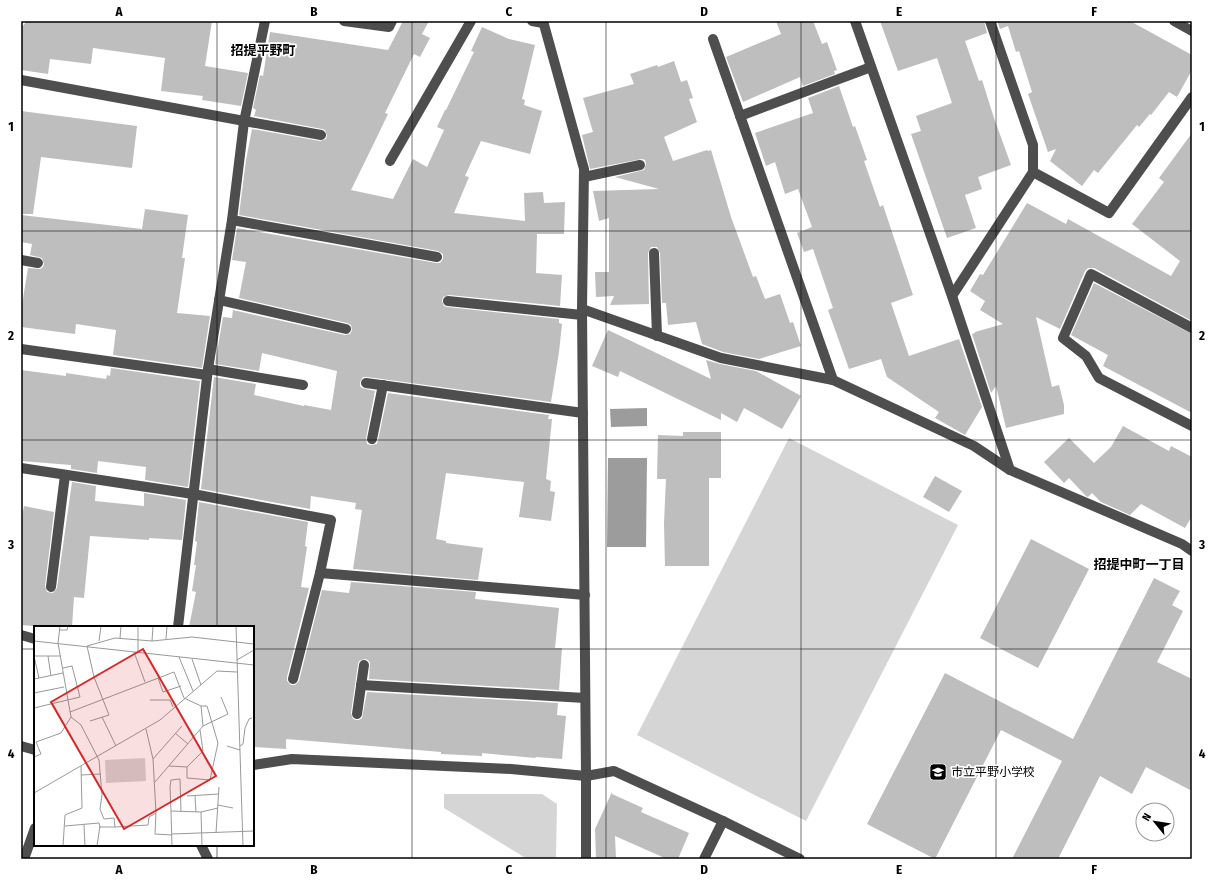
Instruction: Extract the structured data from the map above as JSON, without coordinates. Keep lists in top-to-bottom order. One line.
{"districts":["招提平野町","招提中町一丁目"],"places":{"school or university":["市立平野小学校"]},"north":"top left","grid":{"columns":["A","B","C","D","E","F"],"rows":["1","2","3","4"]}}
